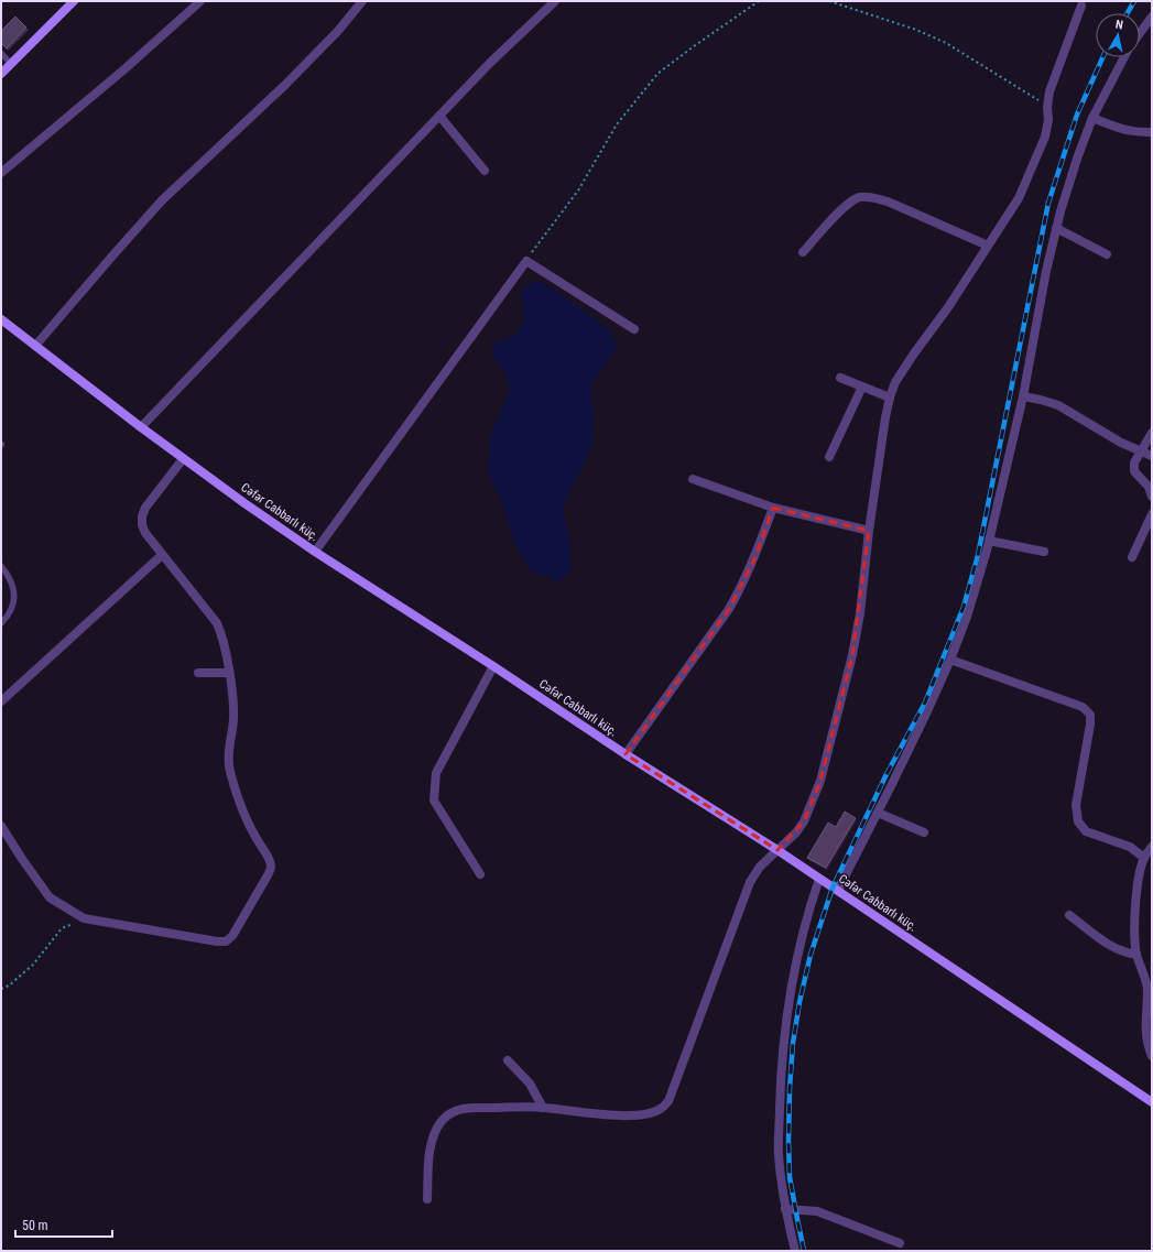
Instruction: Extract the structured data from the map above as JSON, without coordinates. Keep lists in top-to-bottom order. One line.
{"streets":{"street":["Cəfər Cabbarlı küç."]},"scale_bar":"50 m","north":"top"}
